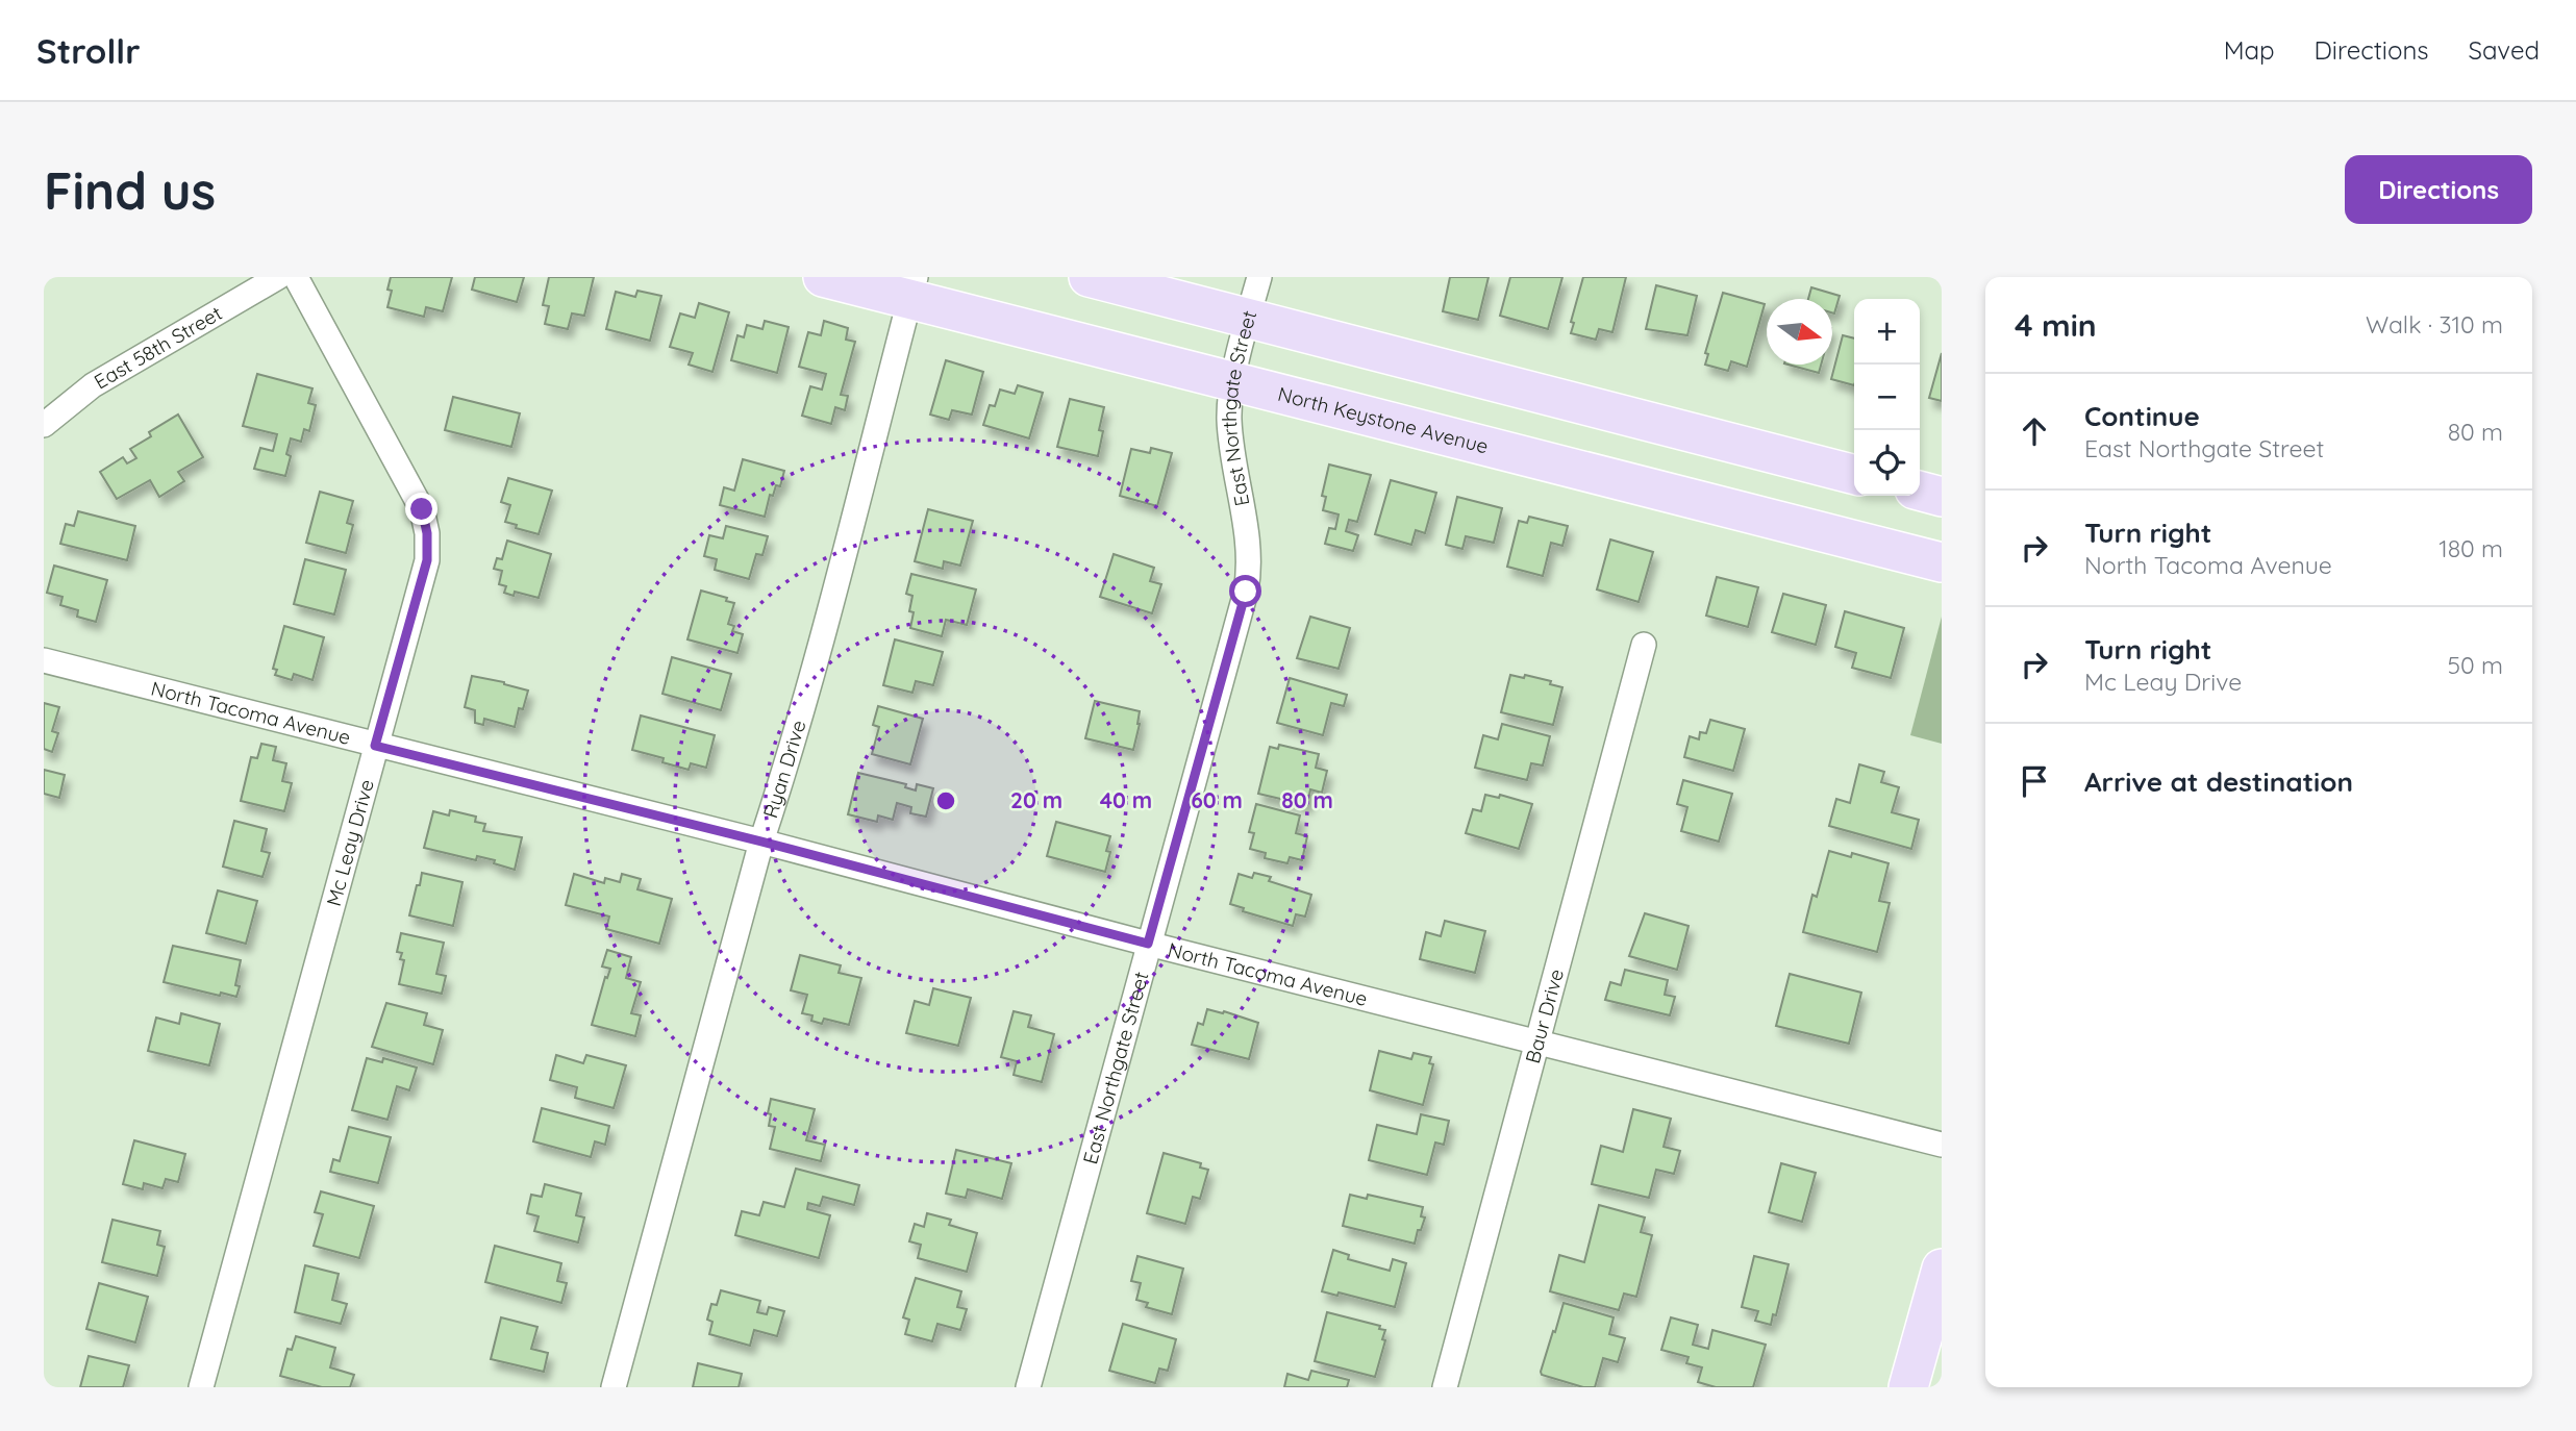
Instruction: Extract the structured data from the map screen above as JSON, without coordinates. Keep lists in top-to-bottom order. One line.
{"streets":{"main road":["North Keystone Avenue"],"street":["East 58th Street","East Northgate Street","North Tacoma Avenue","Ryan Drive","Mc Leay Drive","Baur Drive"]},"crossings":[["East Northgate Street","North Keystone Avenue"],["East Northgate Street","North Tacoma Avenue"],["North Keystone Avenue","Ryan Drive"],["North Tacoma Avenue","Ryan Drive"],["North Tacoma Avenue","Mc Leay Drive"],["North Tacoma Avenue","Baur Drive"]],"north":"right","page":{"header":"Strollr","nav":["Map","Directions","Saved"],"buttons":"Directions","title":"Find us","heading":["4 min","Walk · 310 m"],"map_buttons":["+","−"],"list":[["Continue","East Northgate Street","80 m"],["Turn right","North Tacoma Avenue","180 m"],["Turn right","Mc Leay Drive","50 m"],"Arrive at destination"]},"rings":["20 m","40 m","60 m","80 m"]}
